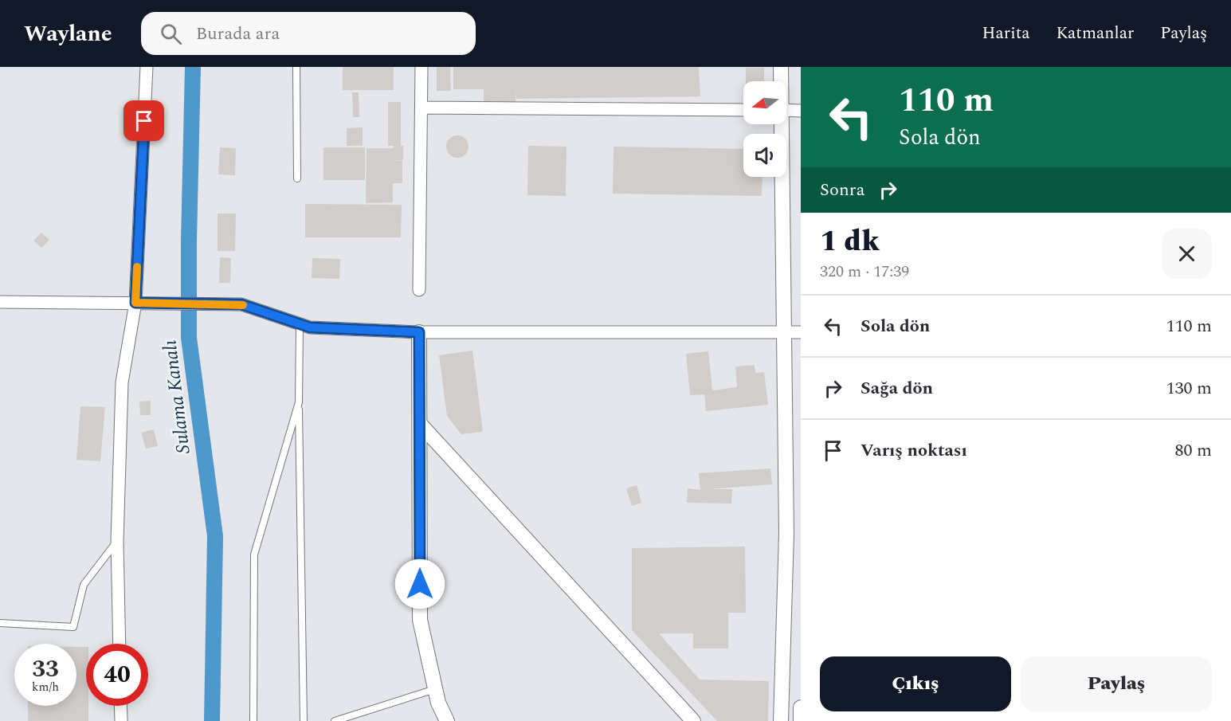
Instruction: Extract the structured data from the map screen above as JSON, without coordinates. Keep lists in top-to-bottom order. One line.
{"water":["Sulama Kanalı"],"north":"left","page":{"header":"Waylane","search":"Burada ara","nav":["Harita","Katmanlar","Paylaş"],"turn":["110 m","Sola dön"],"then":"Sonra","heading":["1 dk","320 m · 17:39"],"list":[{"name":"Sola dön","value":"110 m"},{"name":"Sağa dön","value":"130 m"},{"name":"Varış noktası","value":"80 m"}],"speed":"33 km/h","limit":"40","buttons":["Çıkış","Paylaş"]}}
